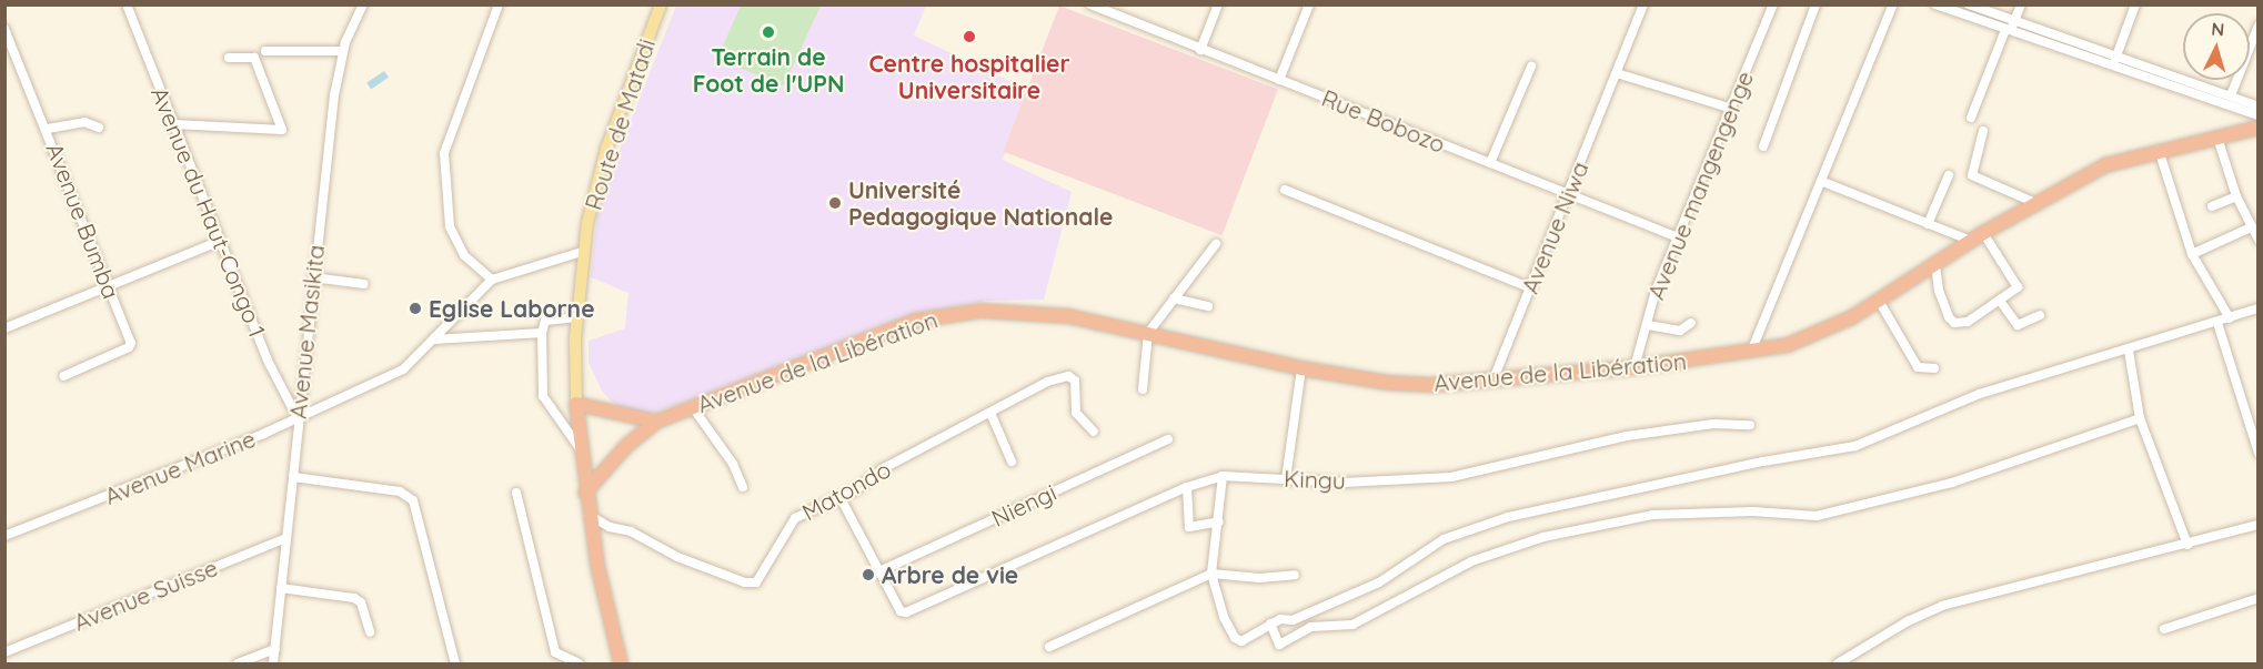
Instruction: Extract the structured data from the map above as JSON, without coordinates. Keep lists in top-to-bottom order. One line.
{"streets":{"highway":["Avenue de la Libération"],"main road":["Route de Matadi"],"street":["Rue Bobozo","Avenue mangengenge","Avenue du Haut-Congo 1","Avenue Bumba","Avenue Niwa","Avenue Masikita","Avenue Marine","Kingu","Matondo","Niengi","Avenue Suisse"]},"crossings":[["Rue Bobozo","Avenue mangengenge"],["Rue Bobozo","Avenue Niwa"],["Route de Matadi","Avenue Marine"],["Avenue mangengenge","Avenue de la Libération"],["Avenue du Haut-Congo 1","Avenue Masikita"],["Avenue du Haut-Congo 1","Avenue Marine"],["Avenue Niwa","Avenue de la Libération"],["Avenue Masikita","Avenue Marine"],["Avenue Masikita","Avenue Suisse"],["Kingu","Niengi"]],"places":["Terrain de Foot de l'UPN","Centre hospitalier Universitaire","Université Pedagogique Nationale","Eglise Laborne","Arbre de vie"],"north":"top"}
